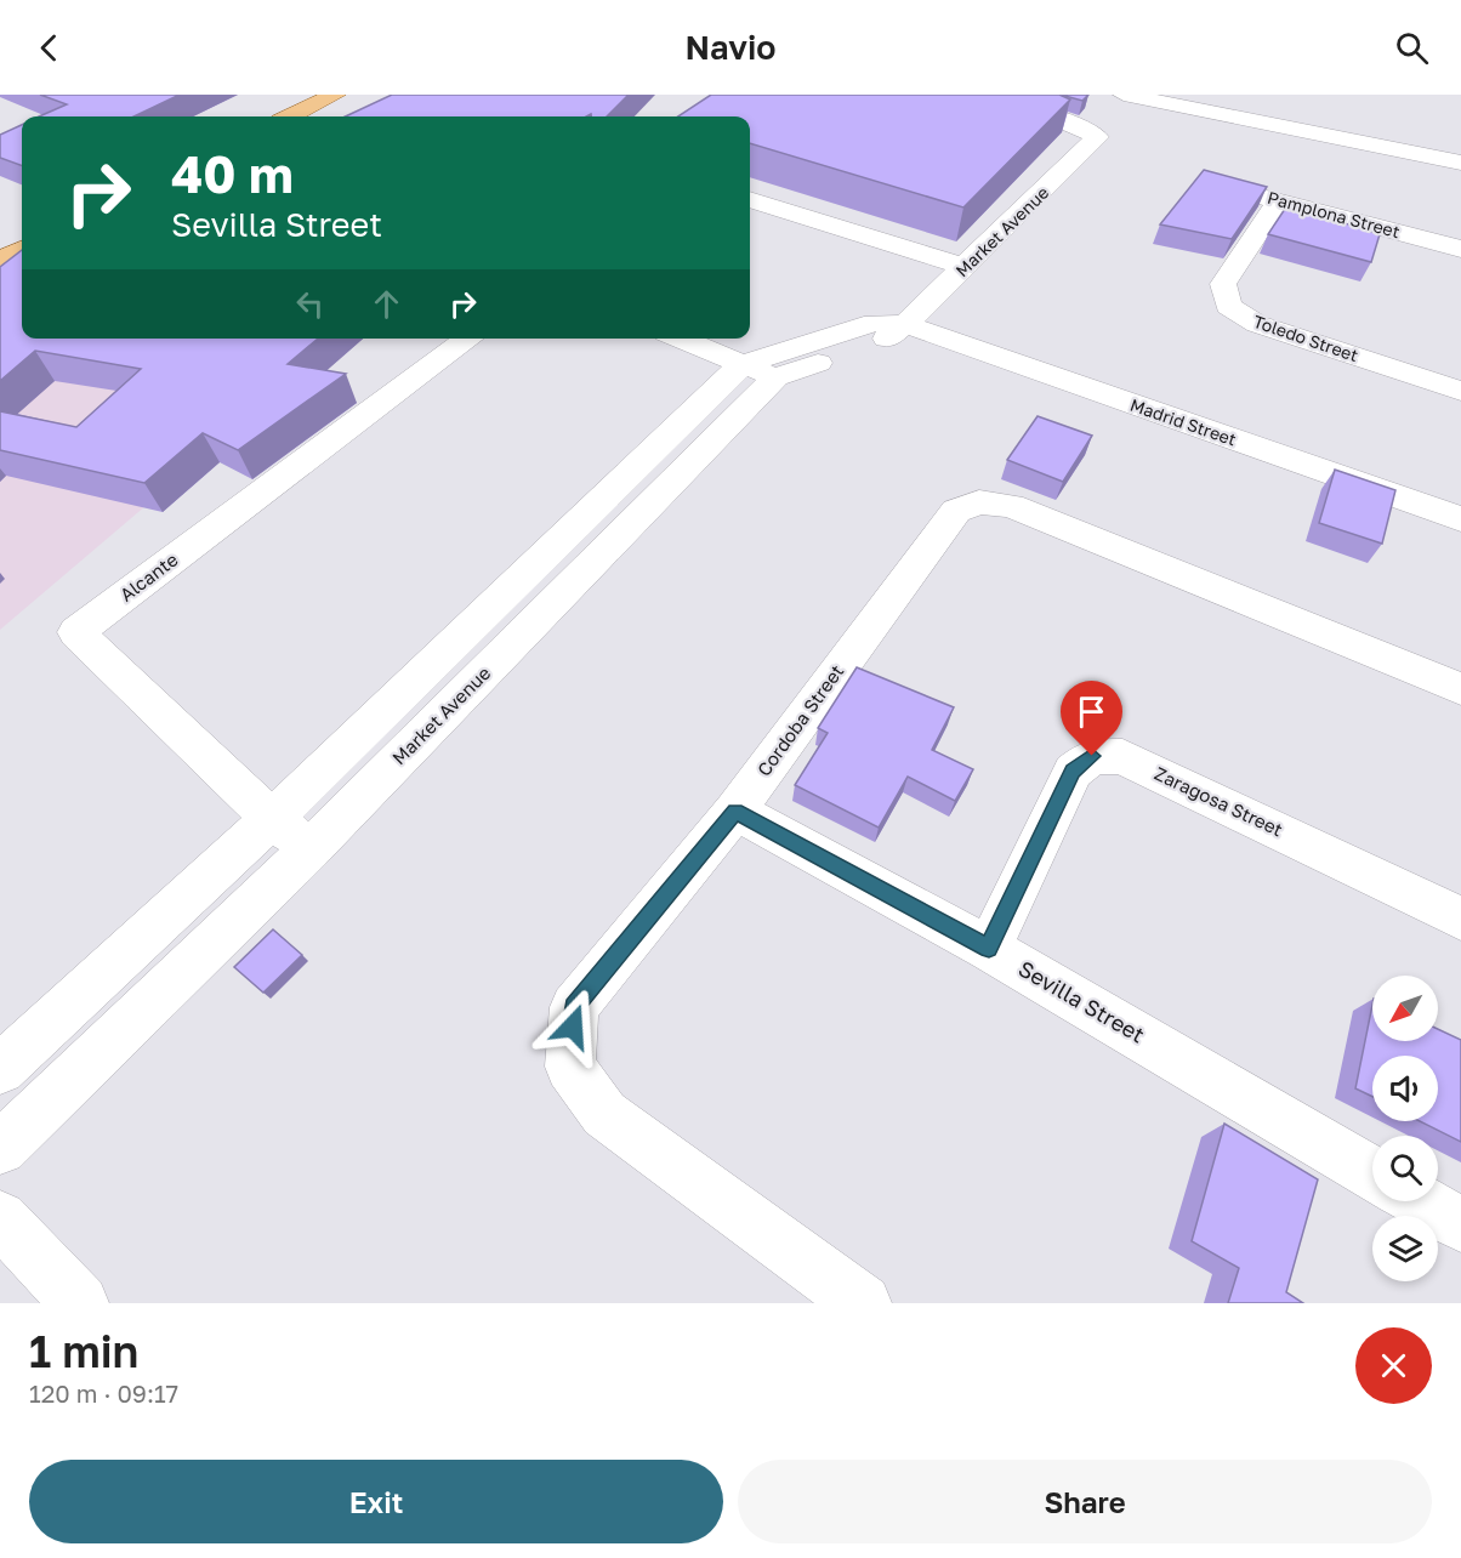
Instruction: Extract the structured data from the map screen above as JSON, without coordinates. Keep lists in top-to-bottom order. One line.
{"streets":{"street":["Pamplona Street","Market Avenue","Toledo Street","Madrid Street","Alcante","Cordoba Street","Zaragosa Street","Sevilla Street"]},"crossings":[["Pamplona Street","Toledo Street"],["Market Avenue","Madrid Street"],["Market Avenue","Alcante"],["Cordoba Street","Sevilla Street"],["Zaragosa Street","Sevilla Street"]],"north":"bottom left","page":{"header":"Navio","turn":["40 m","Sevilla Street"],"heading":["1 min","120 m · 09:17"],"buttons":["Exit","Share"]}}
